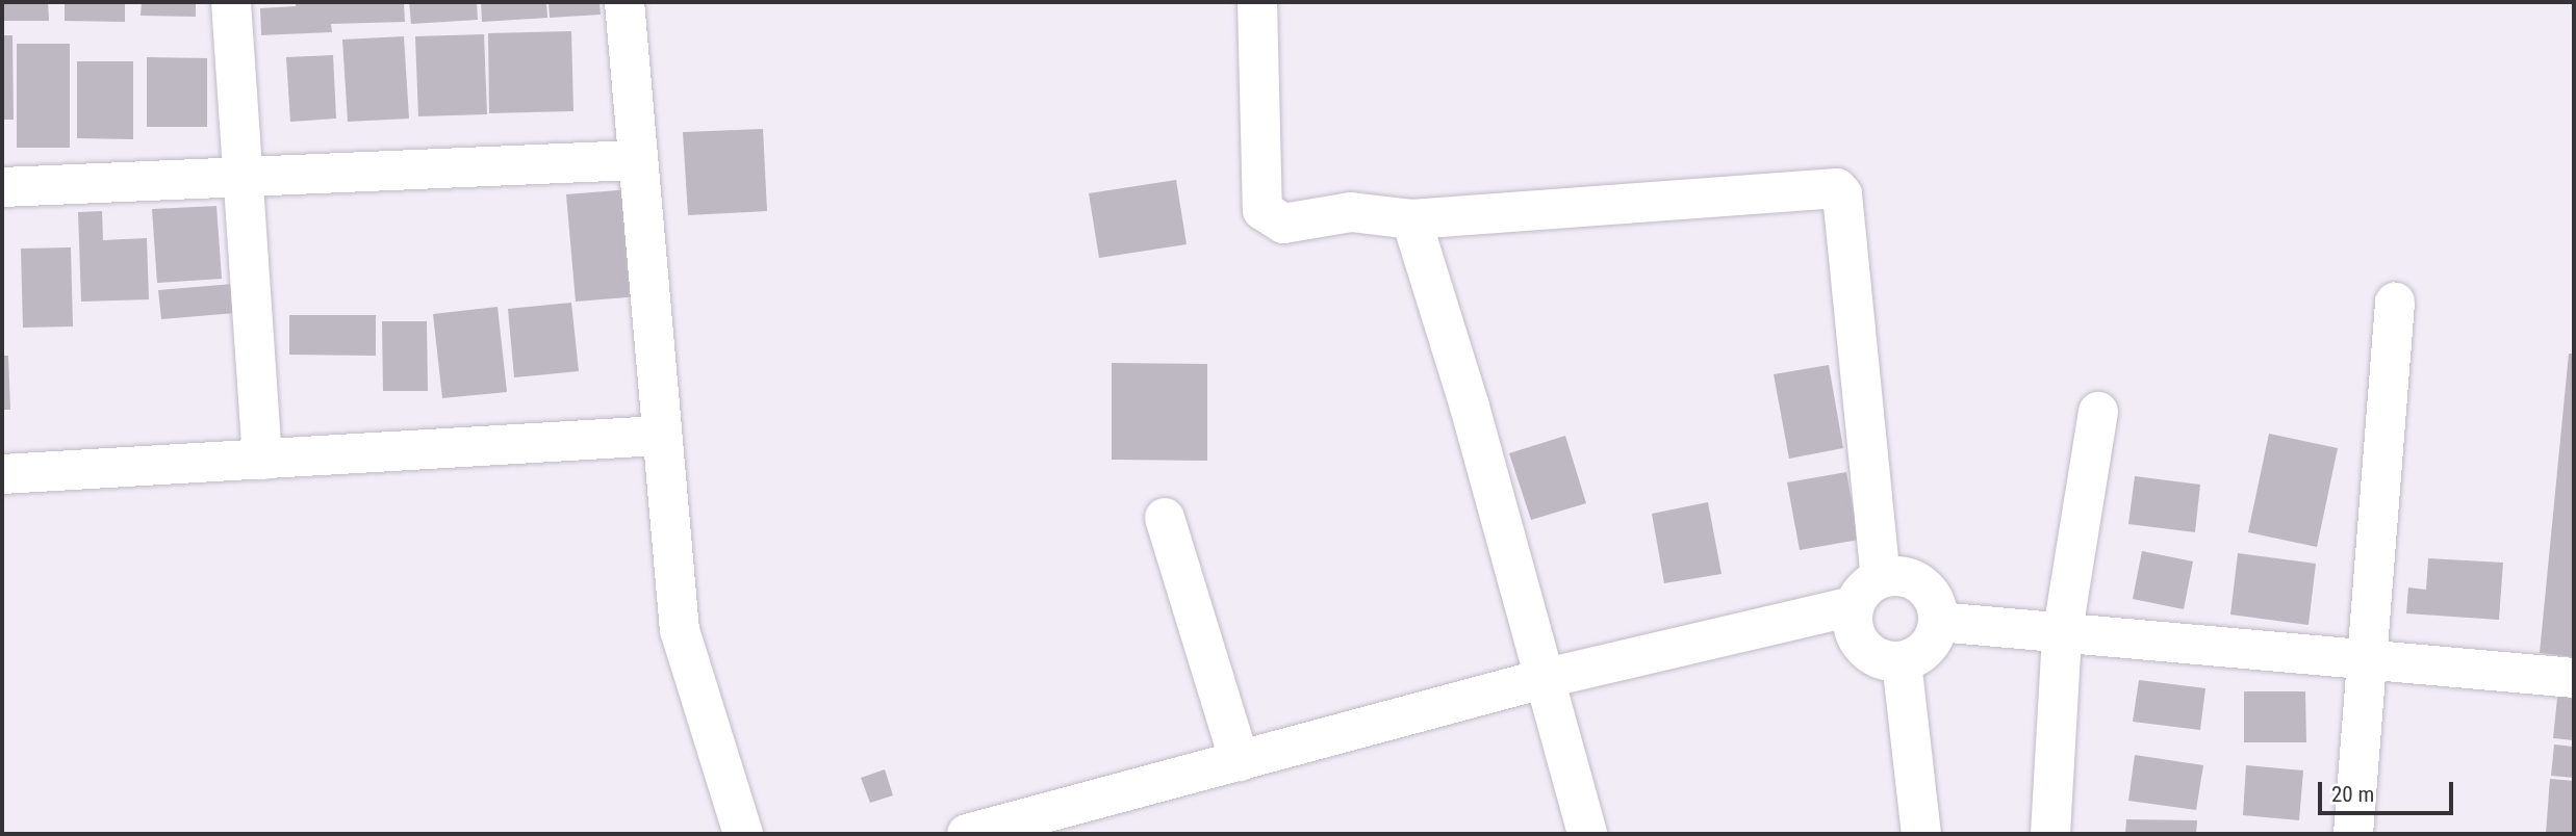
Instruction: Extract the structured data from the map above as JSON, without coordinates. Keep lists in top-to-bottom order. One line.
{"scale_bar":"20 m"}
